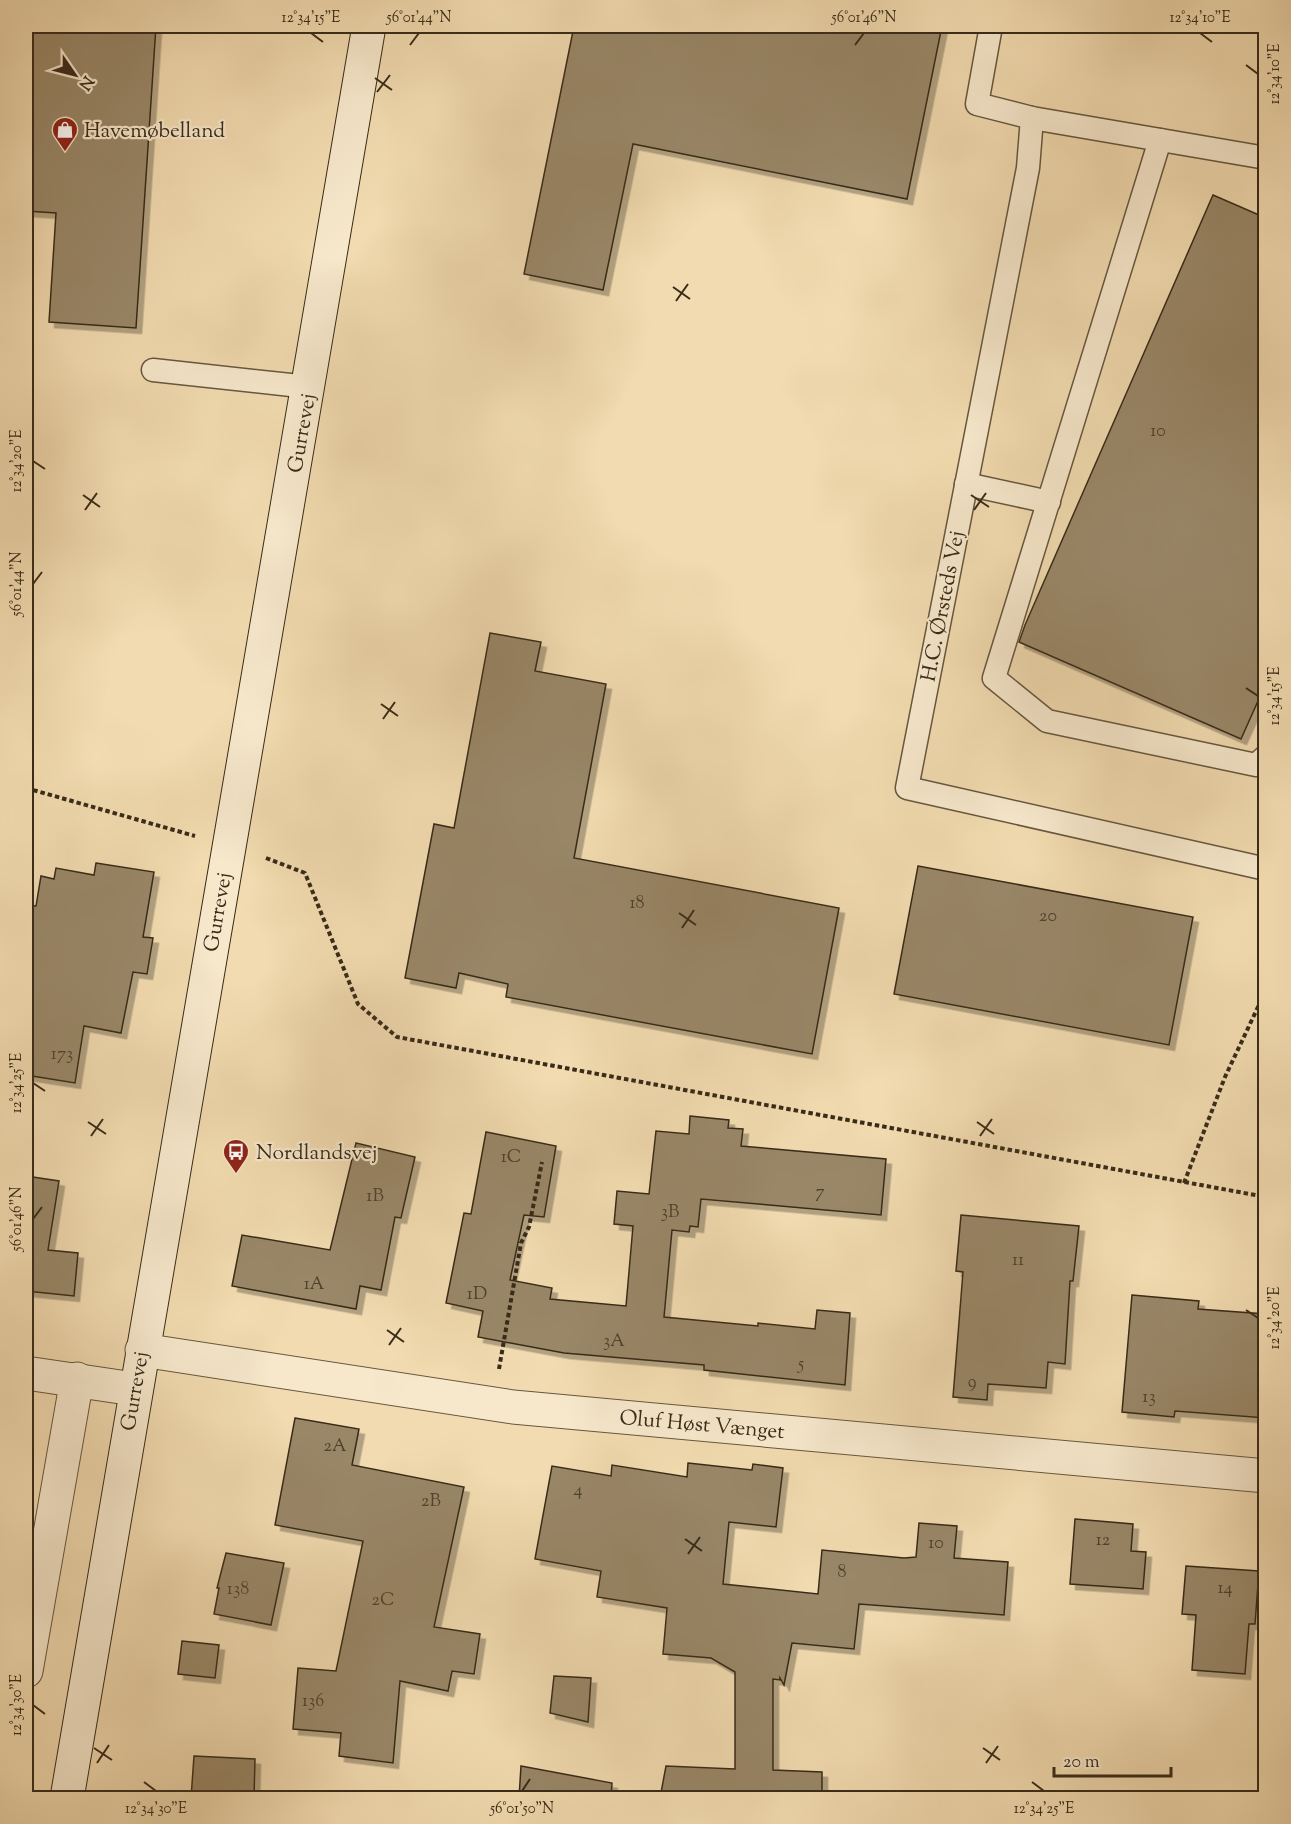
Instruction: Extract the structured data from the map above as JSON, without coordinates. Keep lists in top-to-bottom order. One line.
{"streets":{"street":["Gurrevej","Oluf Høst Vænget"],"lane":["H.C. Ørsteds Vej"]},"crossings":[["Gurrevej","Oluf Høst Vænget"]],"places":{"shop":["Havemøbelland"],"bus stop":["Nordlandsvej"]},"house_numbers":["10","18","20","173","1C","7","1B","3B","11","1A","1D","3A","5","9","13","2A","4","2B","12","10","8","14","138","2C","136"],"scale_bar":"20 m","north":"bottom right","coordinates":["12°34'15\"E","56°01'44\"N","56°01'46\"N","12°34'10\"E","12°34'20\"E","12°34'25\"E","12°34'30\"E","56°01'50\"N"]}
